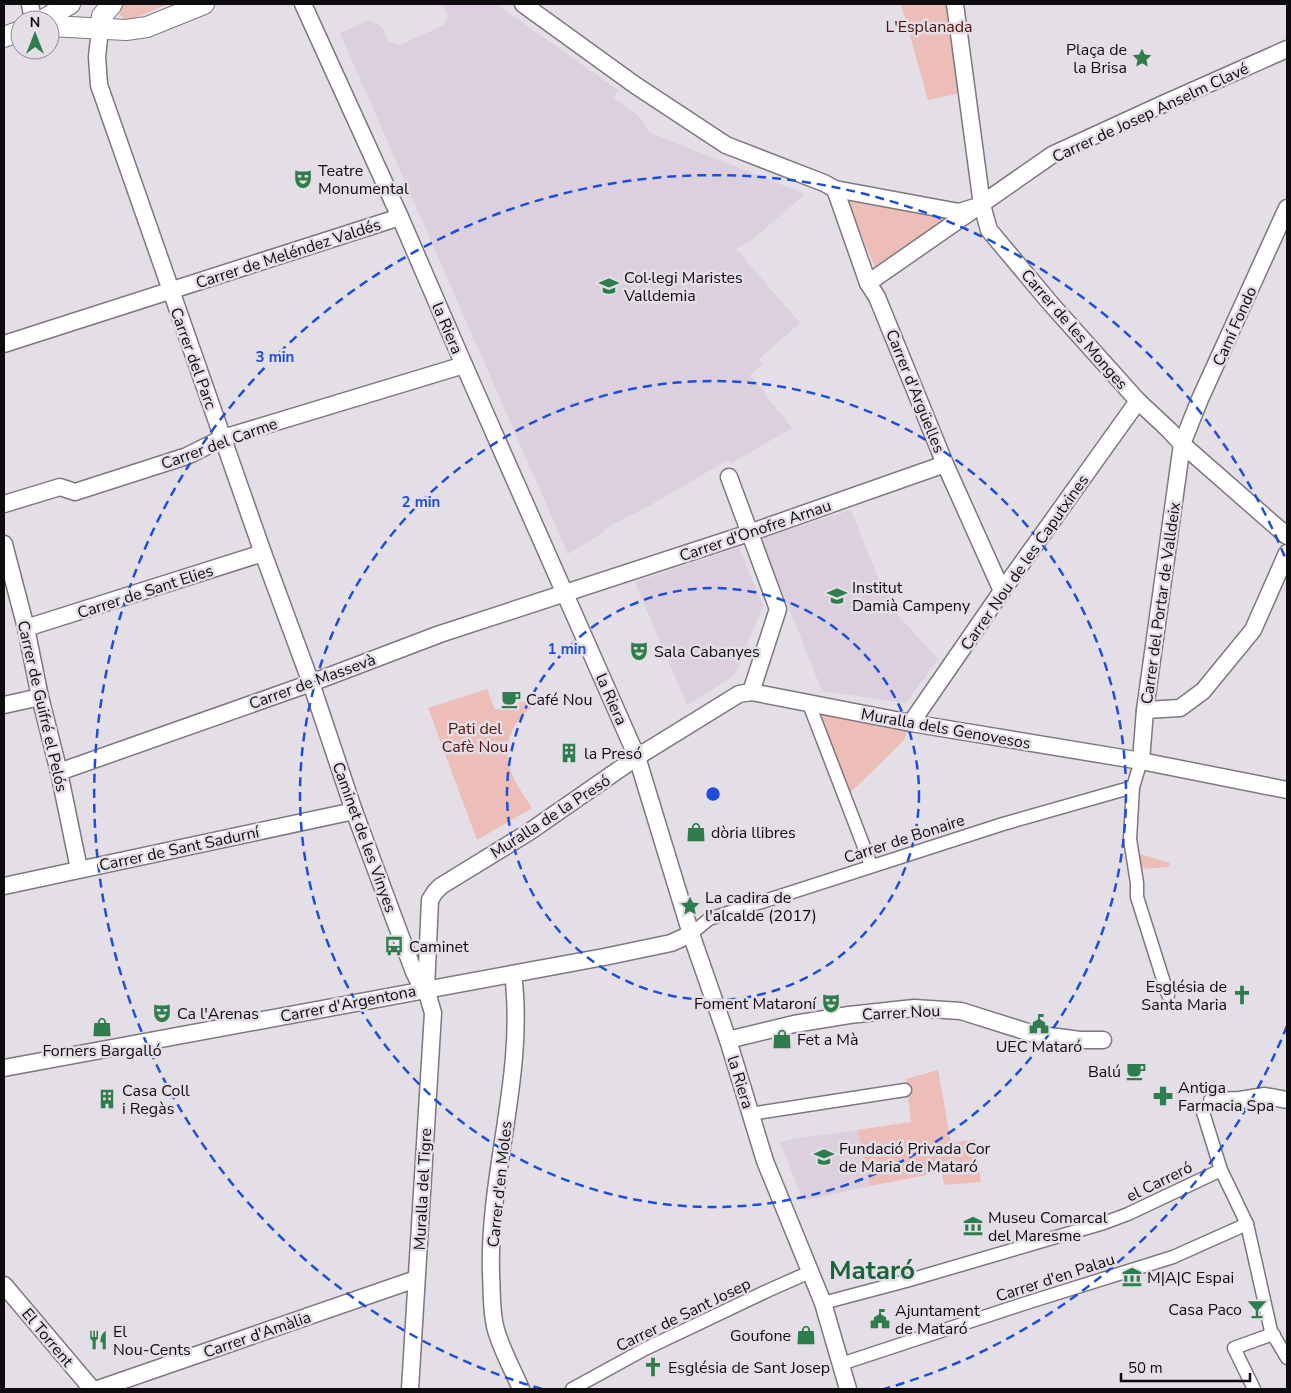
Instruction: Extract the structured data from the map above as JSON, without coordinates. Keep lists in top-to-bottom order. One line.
{"streets":{"street":["Carrer de Josep Anselm Clavé","Carrer de Meléndez Valdés","Camí Fondo","la Riera","Carrer de les Monges","Carrer del Parc","Carrer d'Argüelles","Carrer del Carme","Carrer d'Onofre Arnau","Carrer Nou de les Caputxines","Carrer de Sant Elies","Carrer del Portar de Valldeix","Carrer de Massevà","Carrer de Guifré el Pelós","Muralla dels Genovesos","Muralla de la Presó","Caminet de les Vinyes","Carrer de Bonaire","Carrer de Sant Sadurní","Carrer d'Argentona","Carrer Nou","el Carreró","Carrer d'en Moles","Muralla del Tigre","Carrer d'en Palau","Carrer de Sant Josep","Carrer d'Amàlia","El Torrent"]},"crossings":[["Carrer de Josep Anselm Clavé","Carrer de les Monges"],["Carrer de Josep Anselm Clavé","Carrer d'Argüelles"],["Carrer de Meléndez Valdés","la Riera"],["Carrer de Meléndez Valdés","Carrer del Parc"],["Camí Fondo","Carrer de les Monges"],["Camí Fondo","Carrer del Portar de Valldeix"],["la Riera","Carrer del Carme"],["la Riera","Carrer d'Onofre Arnau"],["la Riera","Carrer de Massevà"],["la Riera","Muralla de la Presó"],["la Riera","Carrer de Bonaire"],["la Riera","Carrer d'Argentona"],["la Riera","Carrer Nou"],["la Riera","el Carreró"],["la Riera","Carrer d'en Palau"],["la Riera","Carrer de Sant Josep"],["Carrer de les Monges","Carrer Nou de les Caputxines"],["Carrer de les Monges","Carrer del Portar de Valldeix"],["Carrer del Parc","Carrer del Carme"],["Carrer del Parc","Carrer de Sant Elies"],["Carrer del Parc","Carrer de Massevà"],["Carrer del Parc","Caminet de les Vinyes"],["Carrer d'Argüelles","Carrer d'Onofre Arnau"],["Carrer d'Argüelles","Carrer Nou de les Caputxines"],["Carrer d'Onofre Arnau","Carrer de Massevà"],["Carrer Nou de les Caputxines","Muralla dels Genovesos"],["Carrer de Sant Elies","Carrer de Guifré el Pelós"],["Carrer del Portar de Valldeix","Muralla dels Genovesos"],["Carrer de Massevà","Carrer de Guifré el Pelós"],["Carrer de Massevà","Caminet de les Vinyes"],["Carrer de Guifré el Pelós","Carrer de Sant Sadurní"],["Muralla dels Genovesos","Muralla de la Presó"],["Muralla de la Presó","Caminet de les Vinyes"],["Muralla de la Presó","Carrer d'Argentona"],["Muralla de la Presó","Muralla del Tigre"],["Caminet de les Vinyes","Carrer de Sant Sadurní"],["Caminet de les Vinyes","Carrer d'Argentona"],["Caminet de les Vinyes","Muralla del Tigre"],["Carrer de Bonaire","Carrer d'Argentona"],["Carrer d'Argentona","Carrer d'en Moles"],["Carrer d'Argentona","Muralla del Tigre"],["Muralla del Tigre","Carrer d'Amàlia"]],"districts":["Mataró"],"parks":["L'Esplanada","Pati del Cafè Nou"],"places":{"place":["Plaça de la Brisa","La cadira de l'alcalde (2017)"],"theatre":["Teatre Monumental","Sala Cabanyes","Foment Mataroní","Ca l'Arenas"],"school or university":["Col·legi Maristes Valldemia","Institut Damià Campeny","Fundació Privada Cor de Maria de Mataró"],"cafe":["Café Nou","Balú"],"building":["la Presó","Casa Coll i Regàs"],"shop":["dòria llibres","Forners Bargalló","Fet a Mà","Goufone"],"bus stop":["Caminet"],"church":["Església de Santa Maria","Església de Sant Josep"],"public building":["UEC Mataró","Ajuntament de Mataró"],"pharmacy":["Antiga Farmacia Spa"],"museum":["Museu Comarcal del Maresme","M|A|C Espai"],"bar":["Casa Paco"],"restaurant":["El Nou-Cents"]},"scale_bar":"50 m","north":"top","rings":["3 min","2 min","1 min"]}
